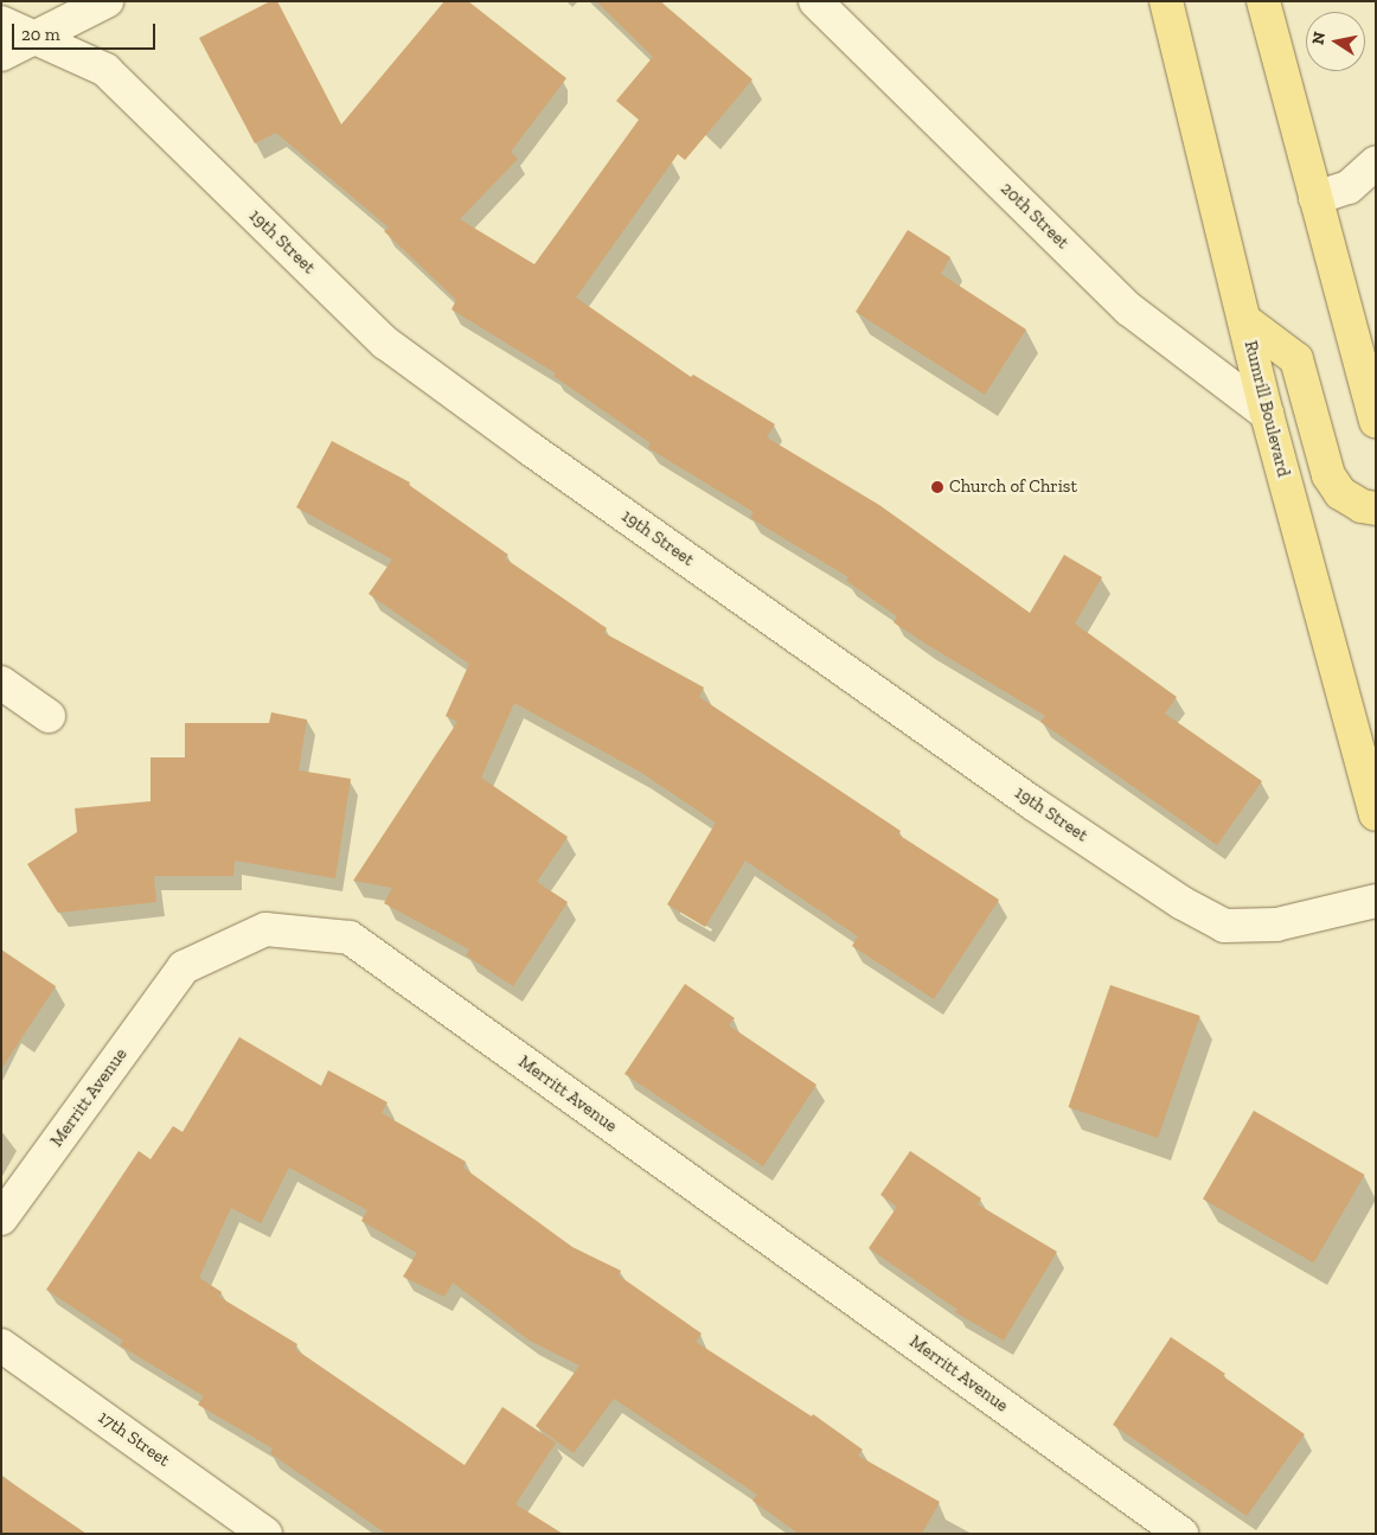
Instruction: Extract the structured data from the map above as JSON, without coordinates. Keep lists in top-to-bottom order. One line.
{"streets":{"main road":["Rumrill Boulevard"],"street":["20th Street","19th Street","Merritt Avenue","17th Street"]},"crossings":[["20th Street","Rumrill Boulevard"]],"places":["Church of Christ"],"scale_bar":"20 m","north":"left"}
